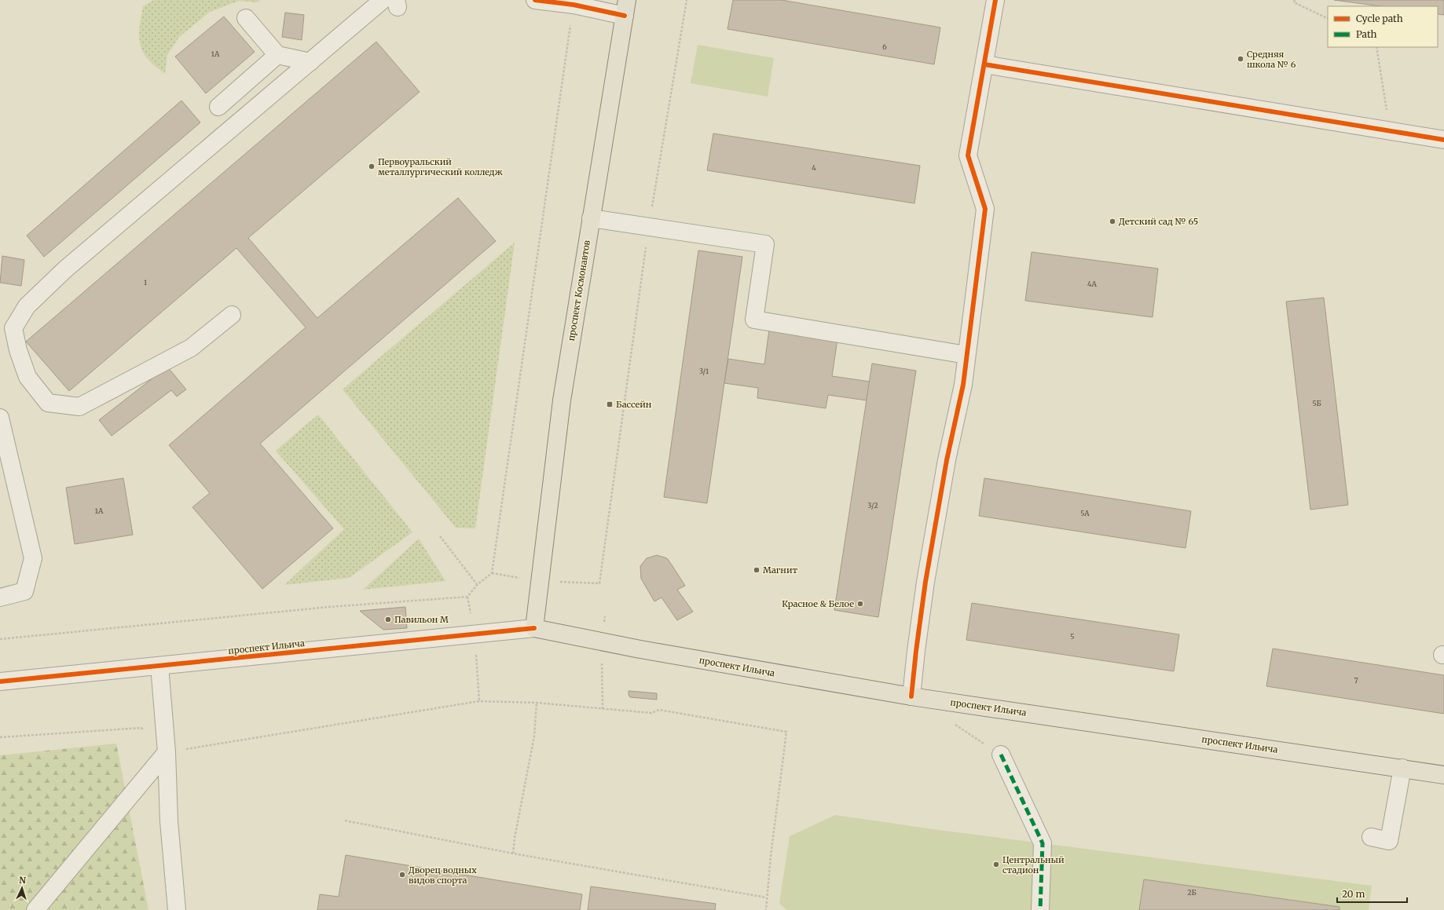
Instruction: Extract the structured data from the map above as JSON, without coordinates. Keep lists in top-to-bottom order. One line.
{"streets":{"main road":["проспект Космонавтов","проспект Ильича"]},"places":{"other":["Средняя школа № 6","Первоуральский металлургический колледж","Детский сад № 65","Магнит","Красное & Белое","Павильон М","Центральный стадион","Дворец водных видов спорта"],"transit":["Бассейн"]},"house_numbers":["6","1А","4","1","4А","3/1","5Б","3/2","1А","5А","5","7","2Б"],"legend":["Cycle path","Path"],"scale_bar":"20 m","north":"top"}
